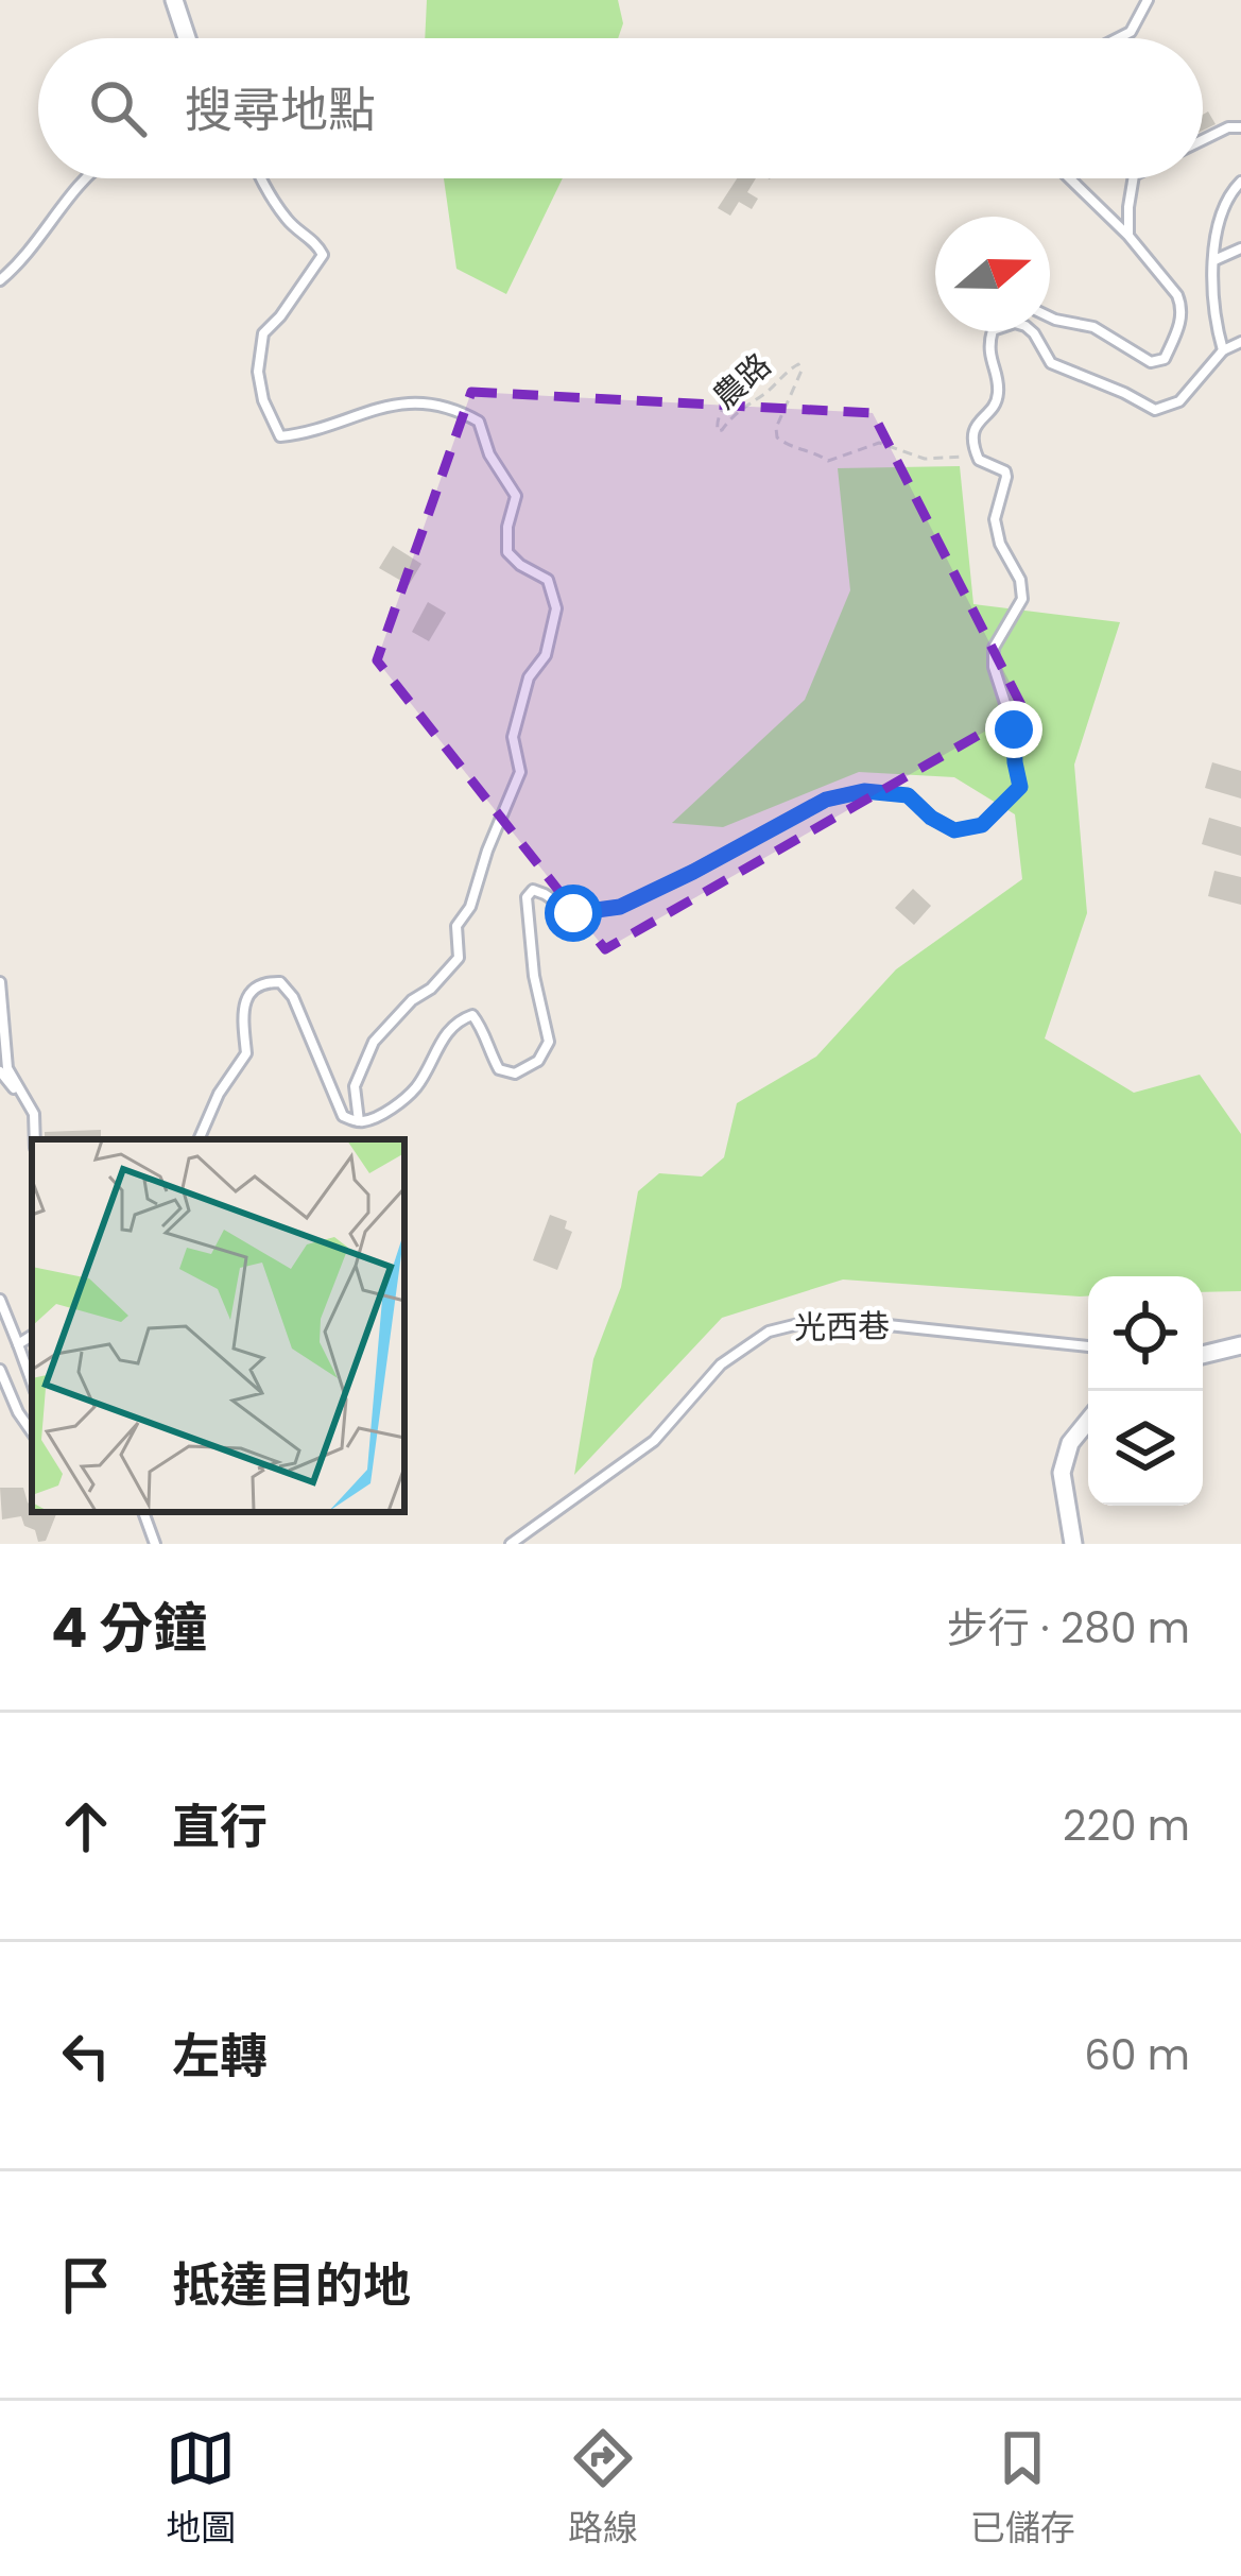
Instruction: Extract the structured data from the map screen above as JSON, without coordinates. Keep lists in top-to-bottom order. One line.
{"streets":{"lane":["光西巷"],"path":["農路"]},"north":"right","page":{"search":"搜尋地點","heading":["4 分鐘","步行 · 280 m"],"list":[["直行","220 m"],["左轉","60 m"],"抵達目的地"],"nav":["地圖","路線","已儲存"]}}
